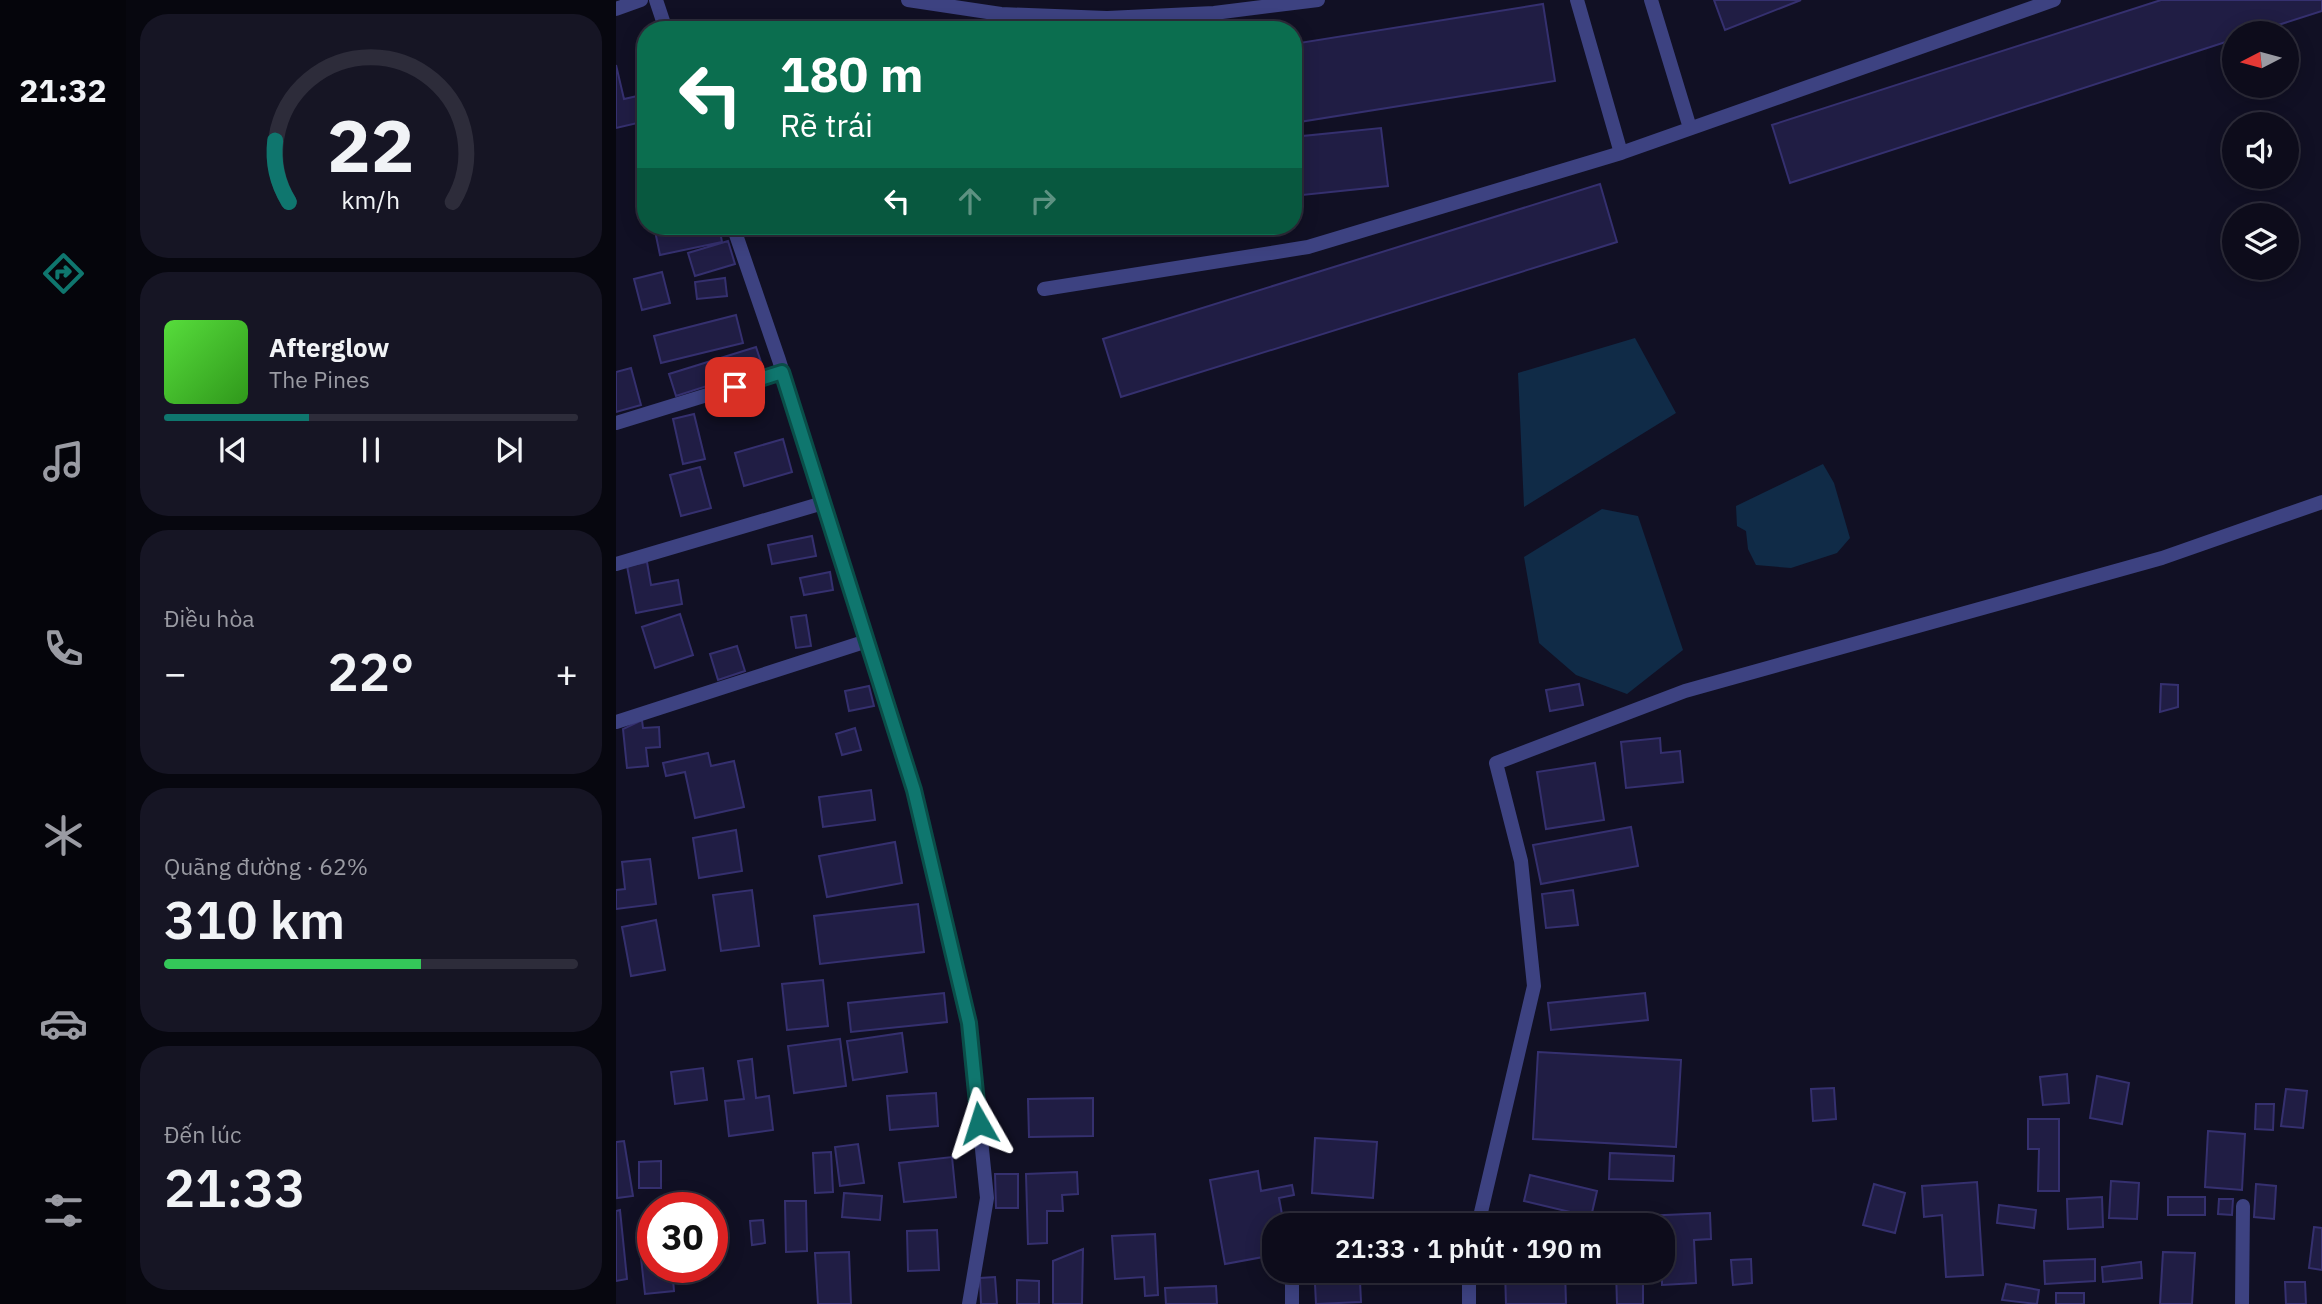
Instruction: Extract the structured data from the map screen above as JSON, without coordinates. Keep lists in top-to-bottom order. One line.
{"north":"left","page":{"tabs":"21:32","turn":["180 m","Rẽ trái"],"song":["Afterglow","The Pines"],"tile":["Điều hòa",["Quãng đường · 62%","310 km"],["Đến lúc","21:33"]],"heat":["−","22°","+"],"limit":"30","trip":"21:33 · 1 phút · 190 m","gauge":["22","km/h"]}}
